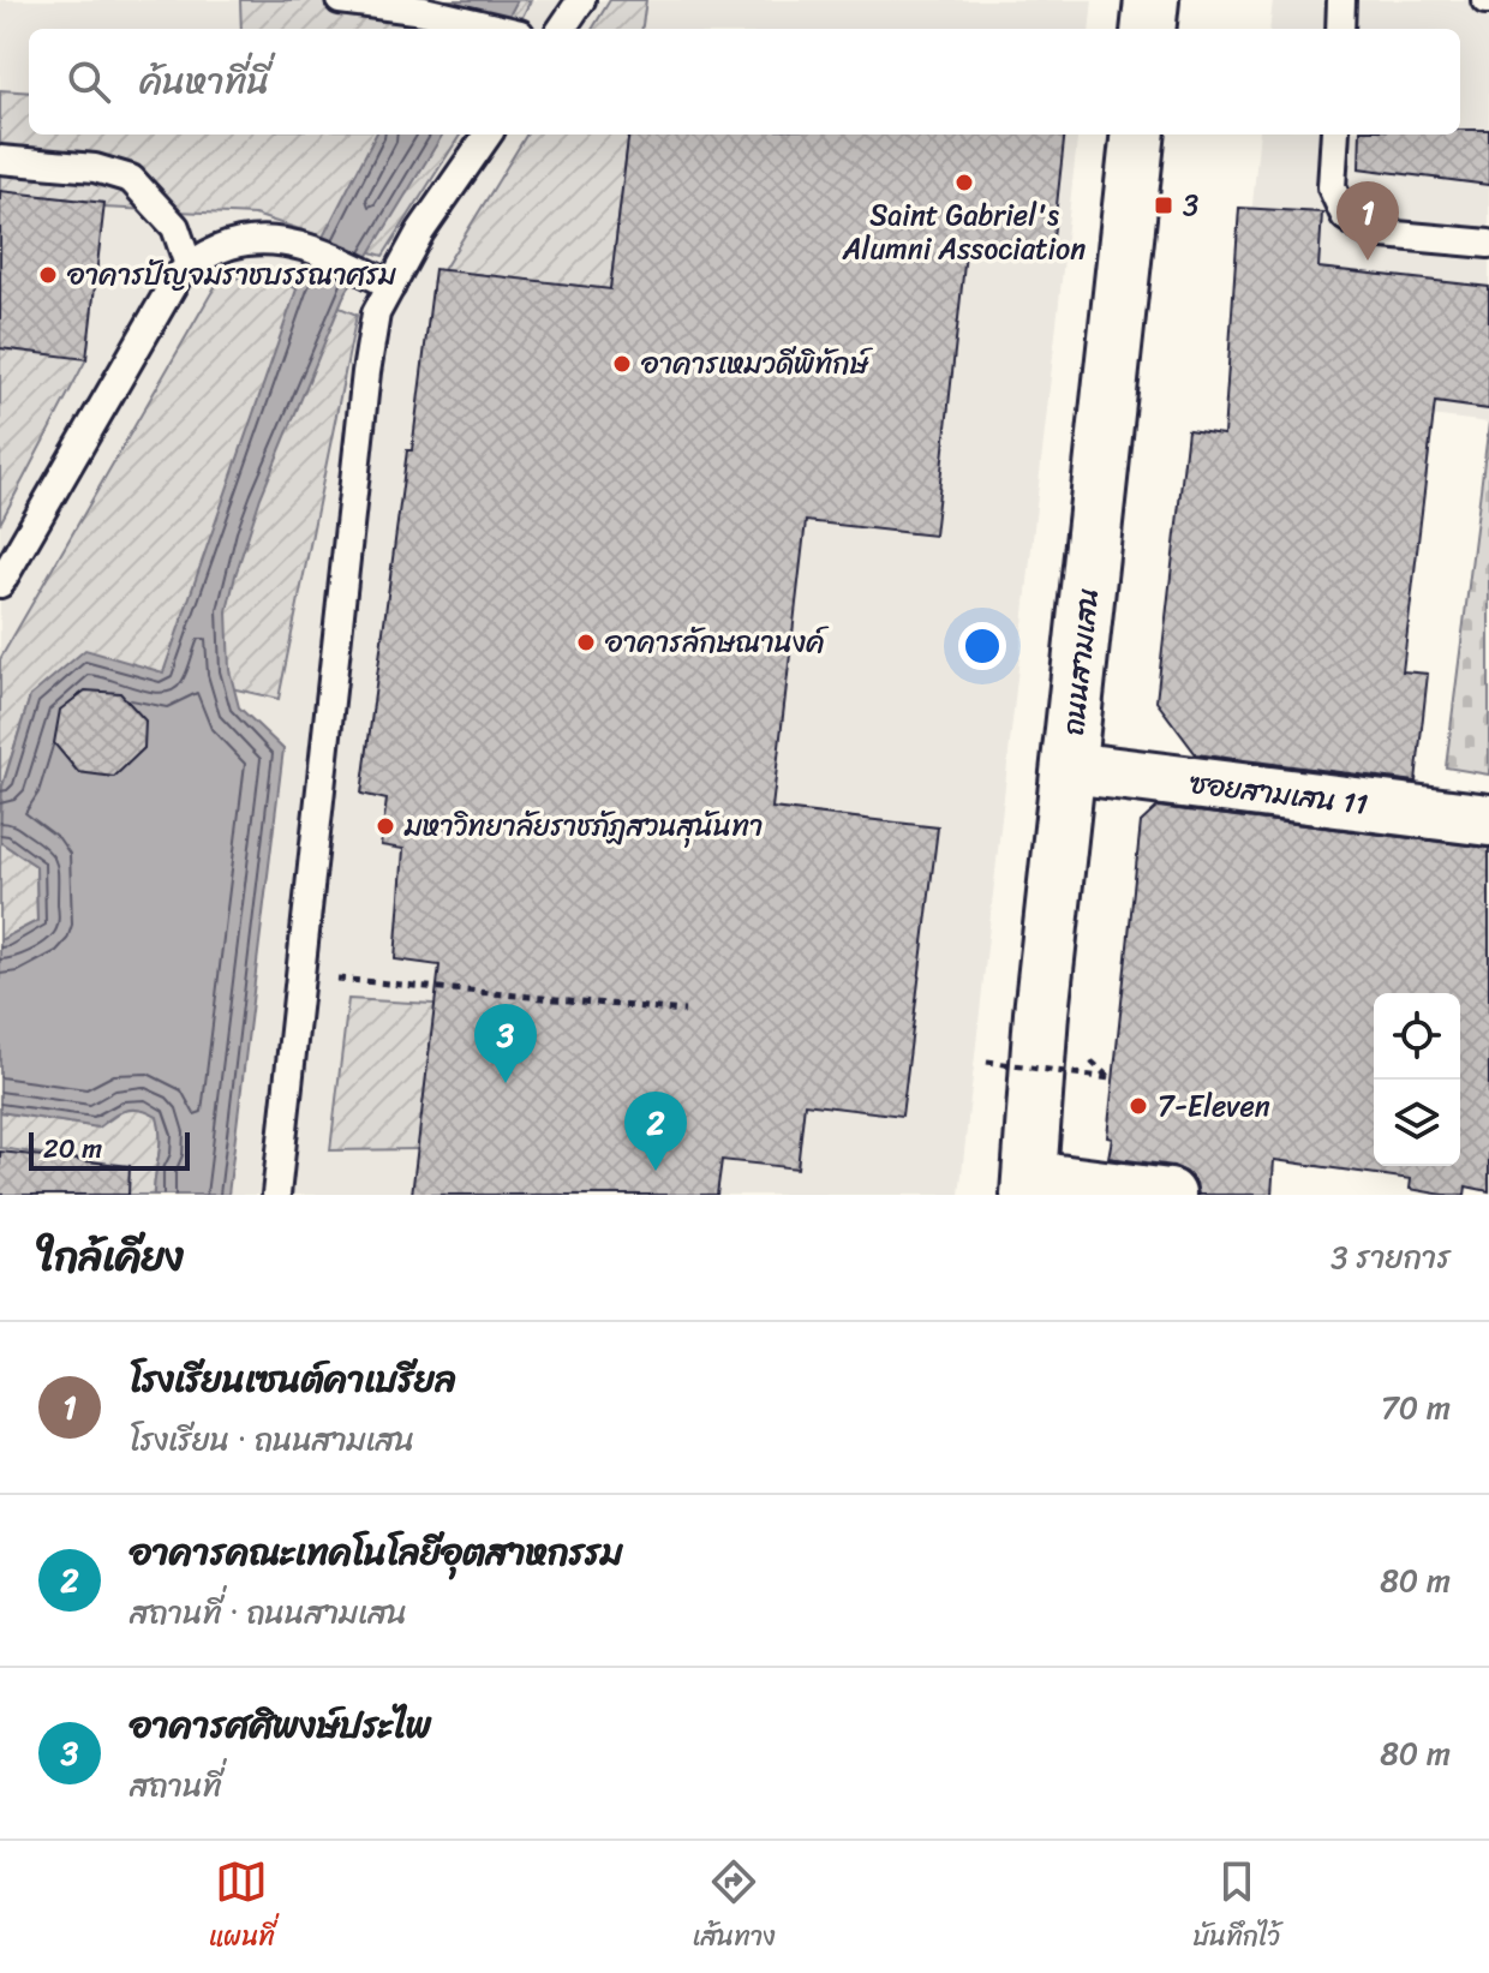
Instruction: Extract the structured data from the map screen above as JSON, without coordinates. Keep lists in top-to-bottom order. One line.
{"streets":{"main road":["ถนนสามเสน"],"street":["ซอยสามเสน 11"]},"crossings":[["ถนนสามเสน","ซอยสามเสน 11"]],"places":{"other":["Saint Gabriel's Alumni Association","อาคารปัญจมราชบรรณาศรม","อาคารเหมวดีพิทักษ์","อาคารลักษณานงค์","มหาวิทยาลัยราชภัฏสวนสุนันทา","7-Eleven"],"transit":["3"]},"scale_bar":"20 m","page":{"search":"ค้นหาที่นี่","pins":["1","3","2"],"scale":"20 m","heading":["ใกล้เคียง","3 รายการ"],"list":[{"mark":"1","name":"โรงเรียนเซนต์คาเบรียล","note":"โรงเรียน · ถนนสามเสน","value":"70 m"},{"mark":"2","name":"อาคารคณะเทคโนโลยีอุตสาหกรรม","note":"สถานที่ · ถนนสามเสน","value":"80 m"},{"mark":"3","name":"อาคารศศิพงษ์ประไพ","note":"สถานที่","value":"80 m"}],"nav":["แผนที่","เส้นทาง","บันทึกไว้"]}}
